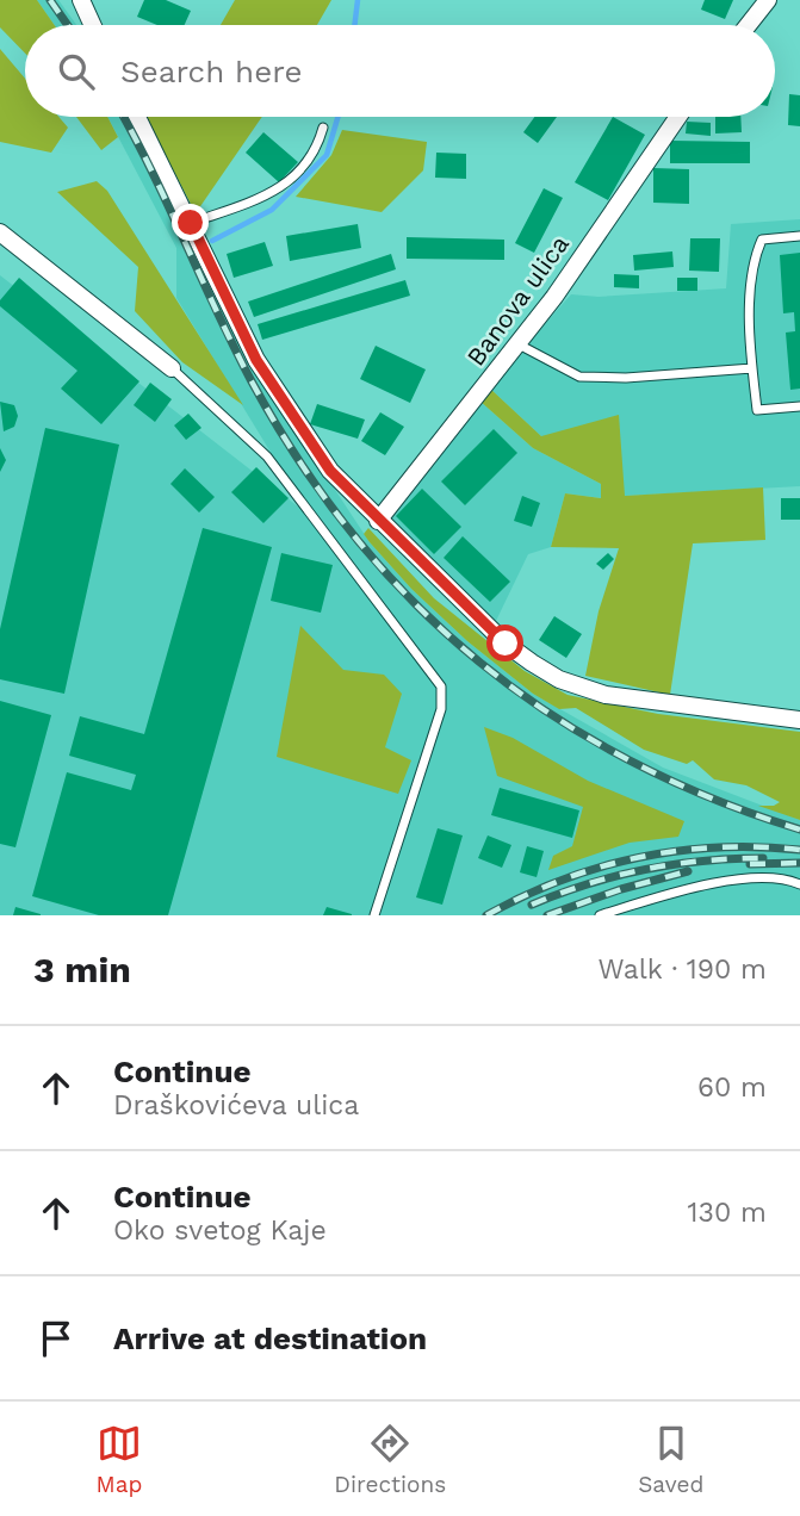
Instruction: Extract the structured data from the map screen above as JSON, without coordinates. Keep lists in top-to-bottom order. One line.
{"streets":{"street":["Banova ulica"]},"page":{"search":"Search here","heading":["3 min","Walk · 190 m"],"list":[["Continue","Draškovićeva ulica","60 m"],["Continue","Oko svetog Kaje","130 m"],"Arrive at destination"],"nav":["Map","Directions","Saved"]}}
